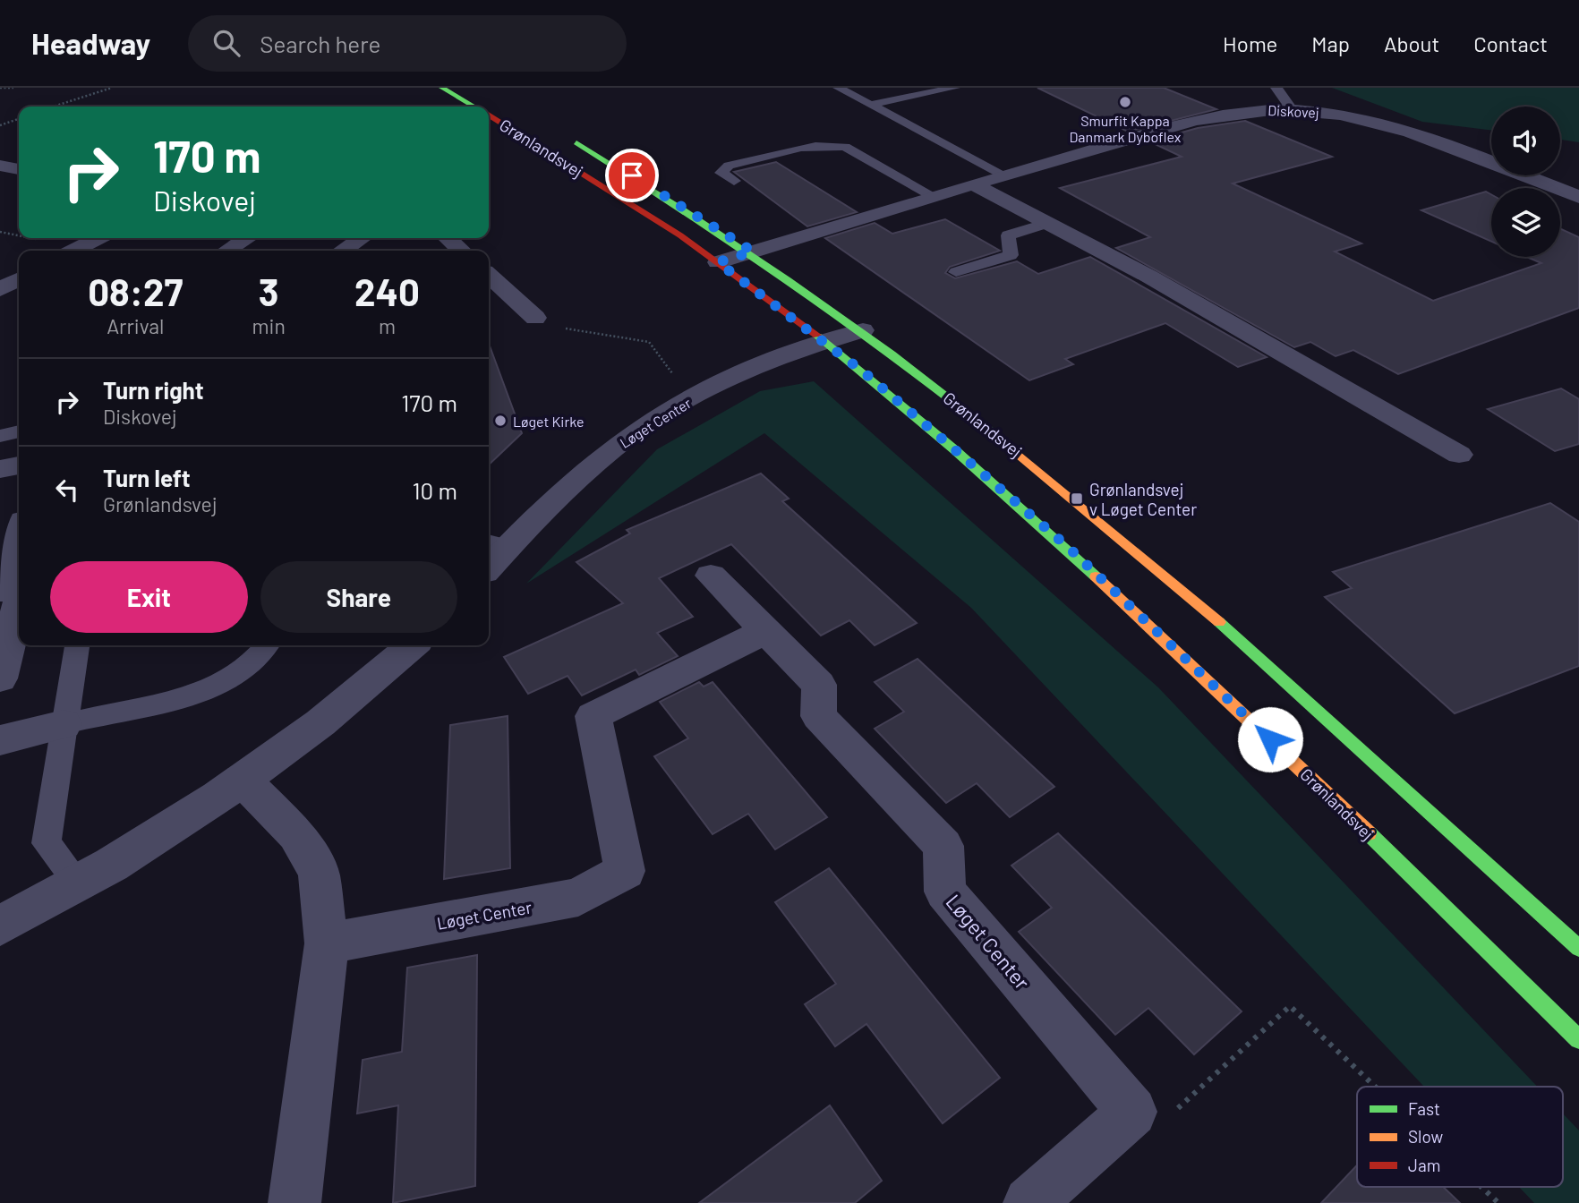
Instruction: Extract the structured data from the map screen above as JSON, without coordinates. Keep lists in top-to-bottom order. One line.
{"streets":{"street":["Diskovej","Grønlandsvej","Løget Center"]},"crossings":[["Diskovej","Grønlandsvej"],["Grønlandsvej","Løget Center"]],"places":{"other":["Smurfit Kappa Danmark Dyboflex","Løget Kirke"],"transit":["Grønlandsvej v Løget Center"]},"legend":["Fast","Slow","Jam"],"page":{"header":"Headway","search":"Search here","nav":["Home","Map","About","Contact"],"turn":["170 m","Diskovej"],"eta":["08:27","Arrival","3","min","240","m"],"list":[{"name":"Turn right","note":"Diskovej","value":"170 m"},{"name":"Turn left","note":"Grønlandsvej","value":"10 m"}],"buttons":["Exit","Share"]}}
